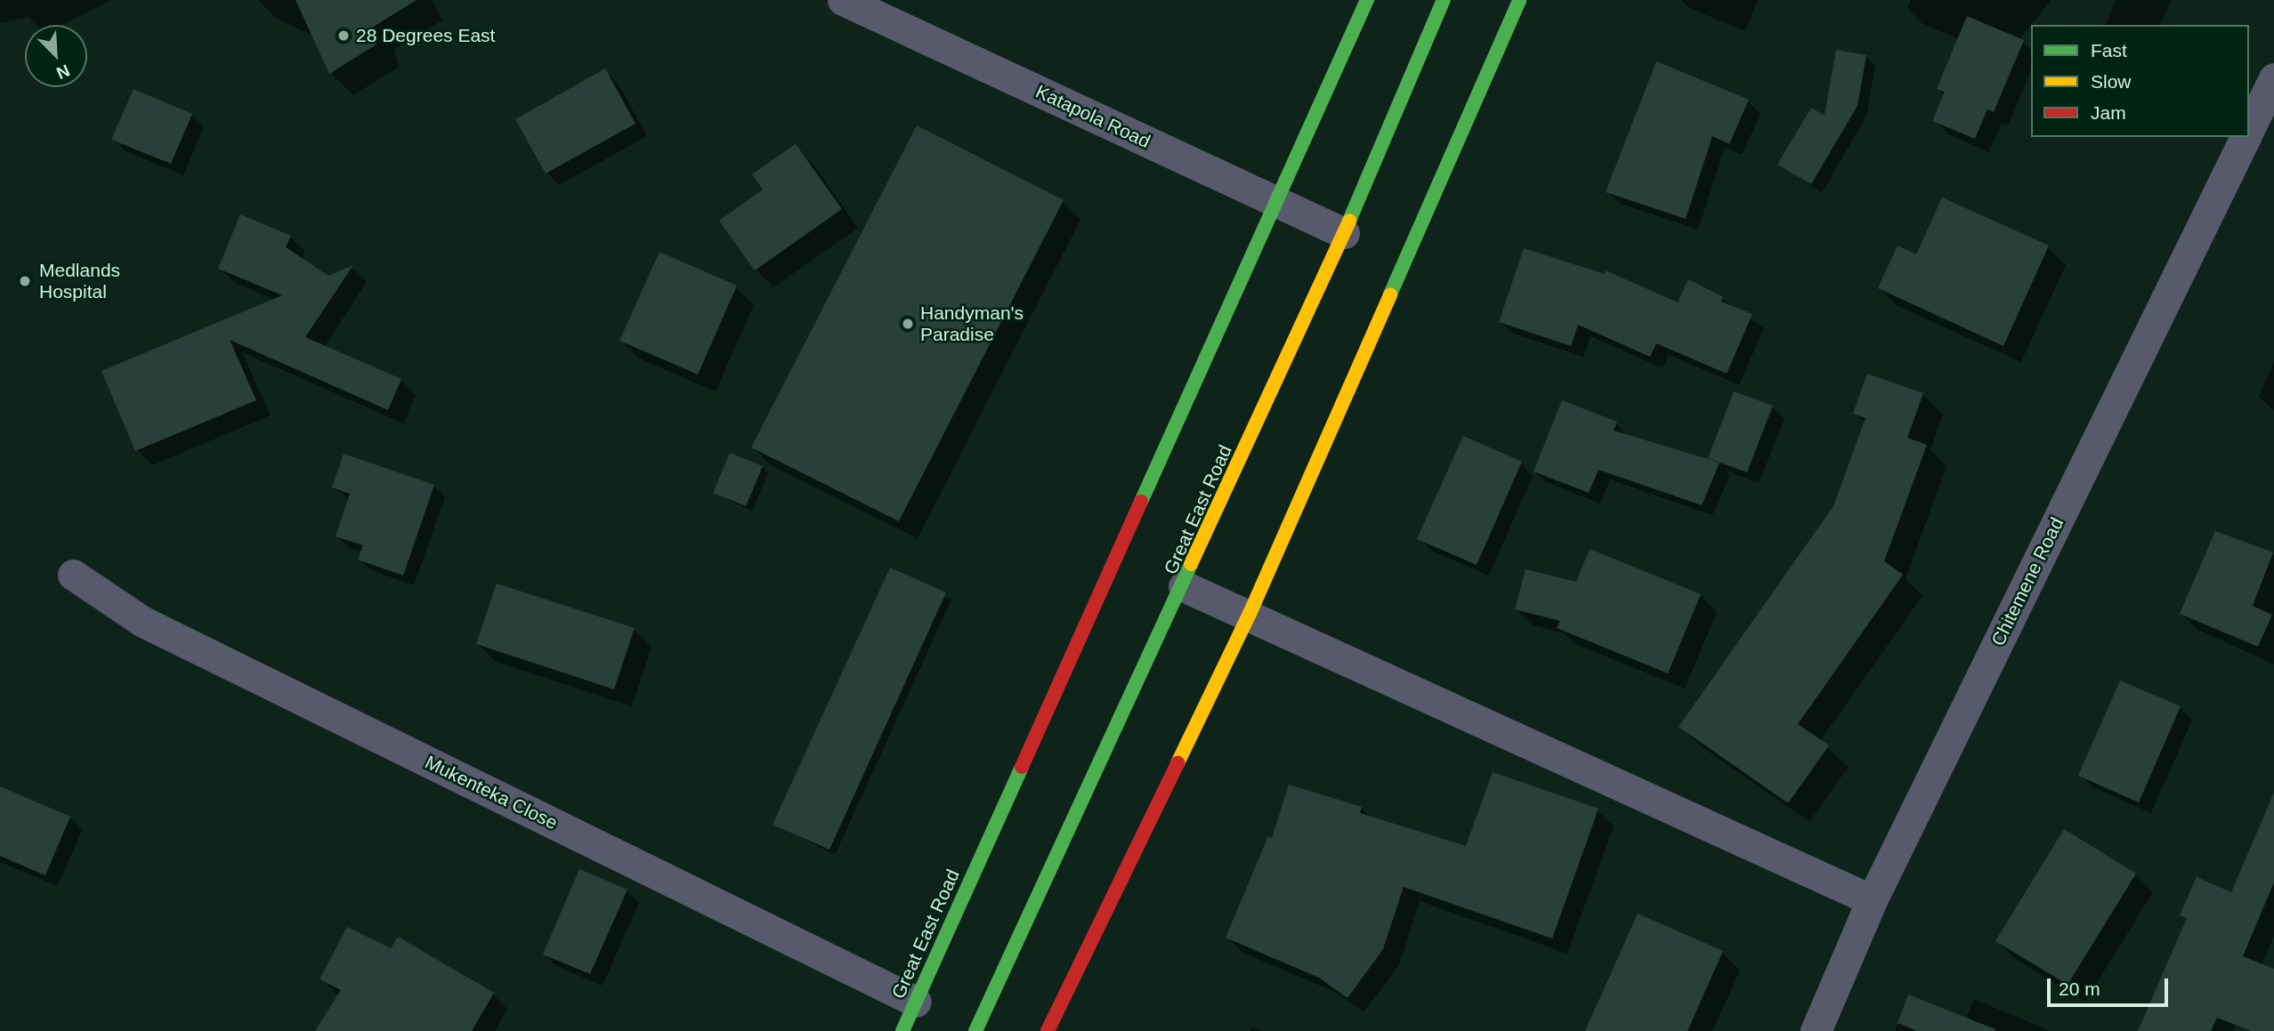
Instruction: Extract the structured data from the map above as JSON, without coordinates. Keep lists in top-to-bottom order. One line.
{"streets":{"main road":["Great East Road"],"street":["Katapola Road","Chitemene Road","Mukenteka Close"]},"crossings":[["Katapola Road","Great East Road"],["Great East Road","Mukenteka Close"]],"places":["28 Degrees East","Medlands Hospital","Handyman's Paradise"],"legend":["Fast","Slow","Jam"],"scale_bar":"20 m","north":"bottom right"}
